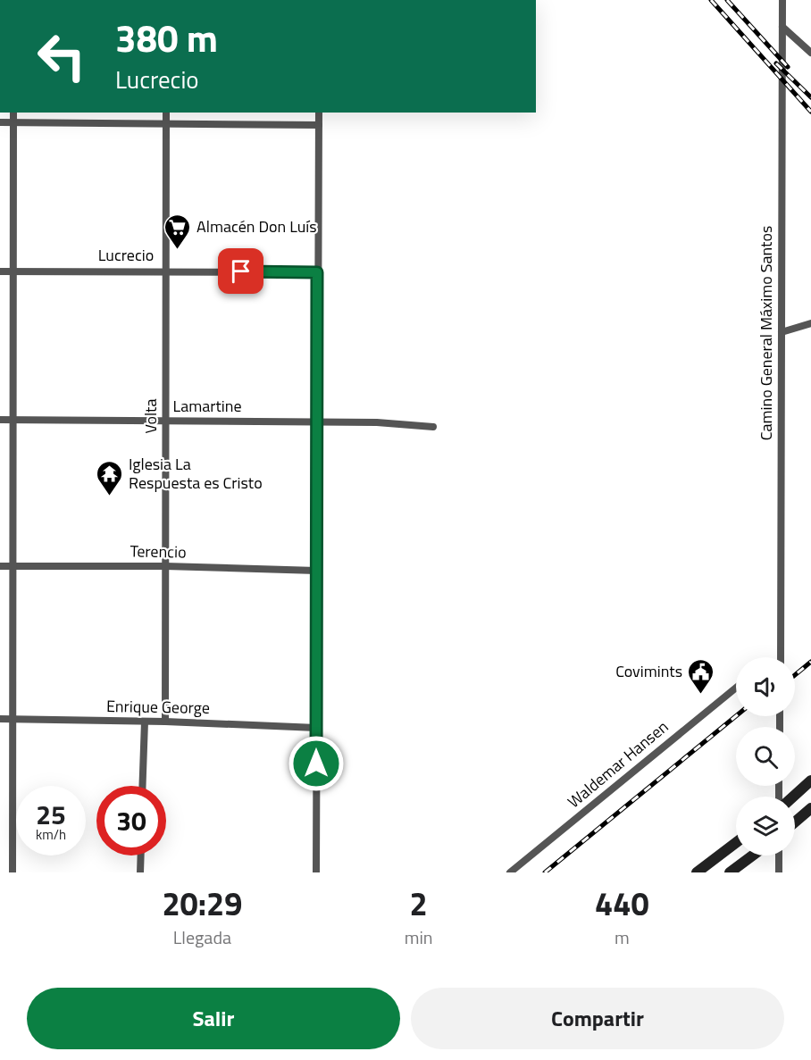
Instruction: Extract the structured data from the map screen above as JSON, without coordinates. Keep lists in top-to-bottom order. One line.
{"streets":{"street":["Lucrecio","Camino General Máximo Santos","Lamartine","Volta","Terencio","Enrique George","Waldemar Hansen"]},"crossings":[["Lucrecio","Volta"],["Lamartine","Volta"],["Volta","Terencio"],["Volta","Enrique George"]],"places":{"supermarket":["Almacén Don Luís"],"temple":["Iglesia La Respuesta es Cristo"],"public building":["Covimints"]},"page":{"turn":["380 m","Lucrecio"],"speed":"25 km/h","limit":"30","eta":["20:29","Llegada","2","min","440","m"],"buttons":["Salir","Compartir"]}}
